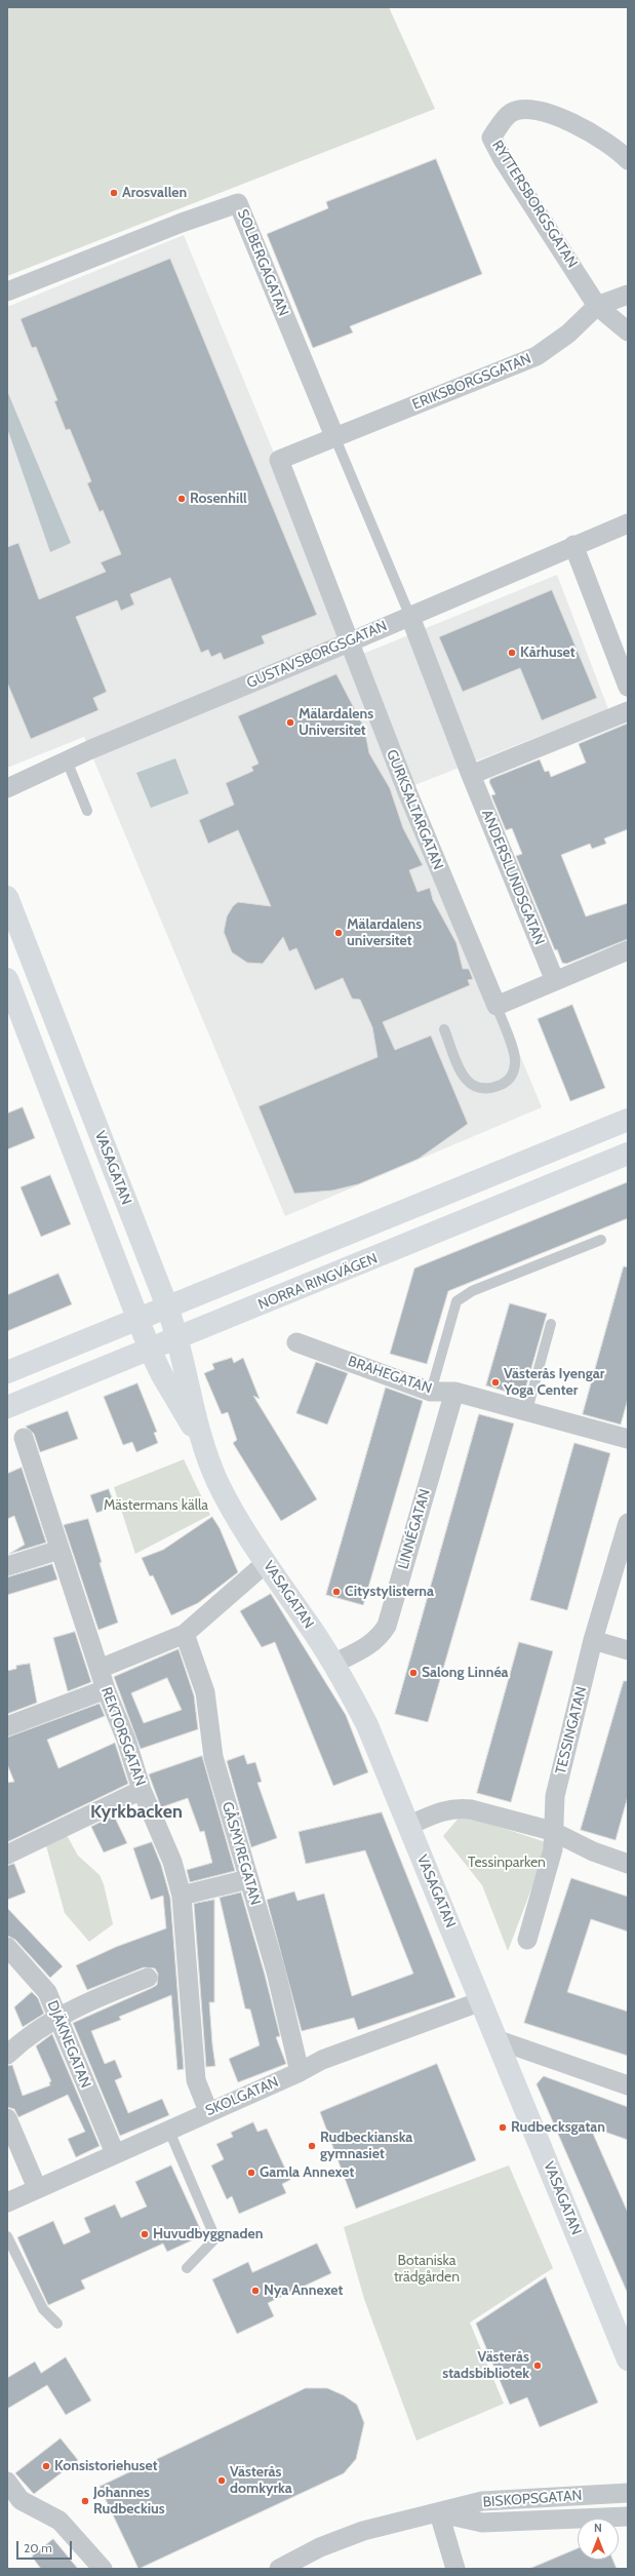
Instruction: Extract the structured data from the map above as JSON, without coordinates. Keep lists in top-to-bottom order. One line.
{"streets":{"street":["RYTTERSBORGSGATAN","SOLBERGAGATAN","ERIKSBORGSGATAN","GUSTAVSBORGSGATAN","GURKSALTARGATAN","ANDERSLUNDSGATAN","VASAGATAN","NORRA RINGVÄGEN","BRAHEGATAN","LINNÉGATAN","TESSINGATAN","REKTORSGATAN","GÅSMYREGATAN","DJÄKNEGATAN","SKOLGATAN","BISKOPSGATAN"]},"crossings":[["RYTTERSBORGSGATAN","ERIKSBORGSGATAN"],["SOLBERGAGATAN","ERIKSBORGSGATAN"],["SOLBERGAGATAN","GURKSALTARGATAN"],["ERIKSBORGSGATAN","GURKSALTARGATAN"],["GUSTAVSBORGSGATAN","GURKSALTARGATAN"],["GUSTAVSBORGSGATAN","ANDERSLUNDSGATAN"],["VASAGATAN","NORRA RINGVÄGEN"],["VASAGATAN","LINNÉGATAN"],["VASAGATAN","SKOLGATAN"],["BRAHEGATAN","LINNÉGATAN"],["REKTORSGATAN","SKOLGATAN"],["GÅSMYREGATAN","SKOLGATAN"],["DJÄKNEGATAN","SKOLGATAN"]],"districts":["Kyrkbacken"],"parks":["Mästermans källa","Tessinparken","Botaniska trädgården"],"places":["Arosvallen","Rosenhill","Kårhuset","Mälardalens Universitet","Mälardalens universitet","Västerås Iyengar Yoga Center","Citystylisterna","Salong Linnéa","Rudbecksgatan","Rudbeckianska gymnasiet","Gamla Annexet","Huvudbyggnaden","Nya Annexet","Västerås stadsbibliotek","Konsistoriehuset","Västerås domkyrka","Johannes Rudbeckius"],"scale_bar":"20 m","north":"top"}
